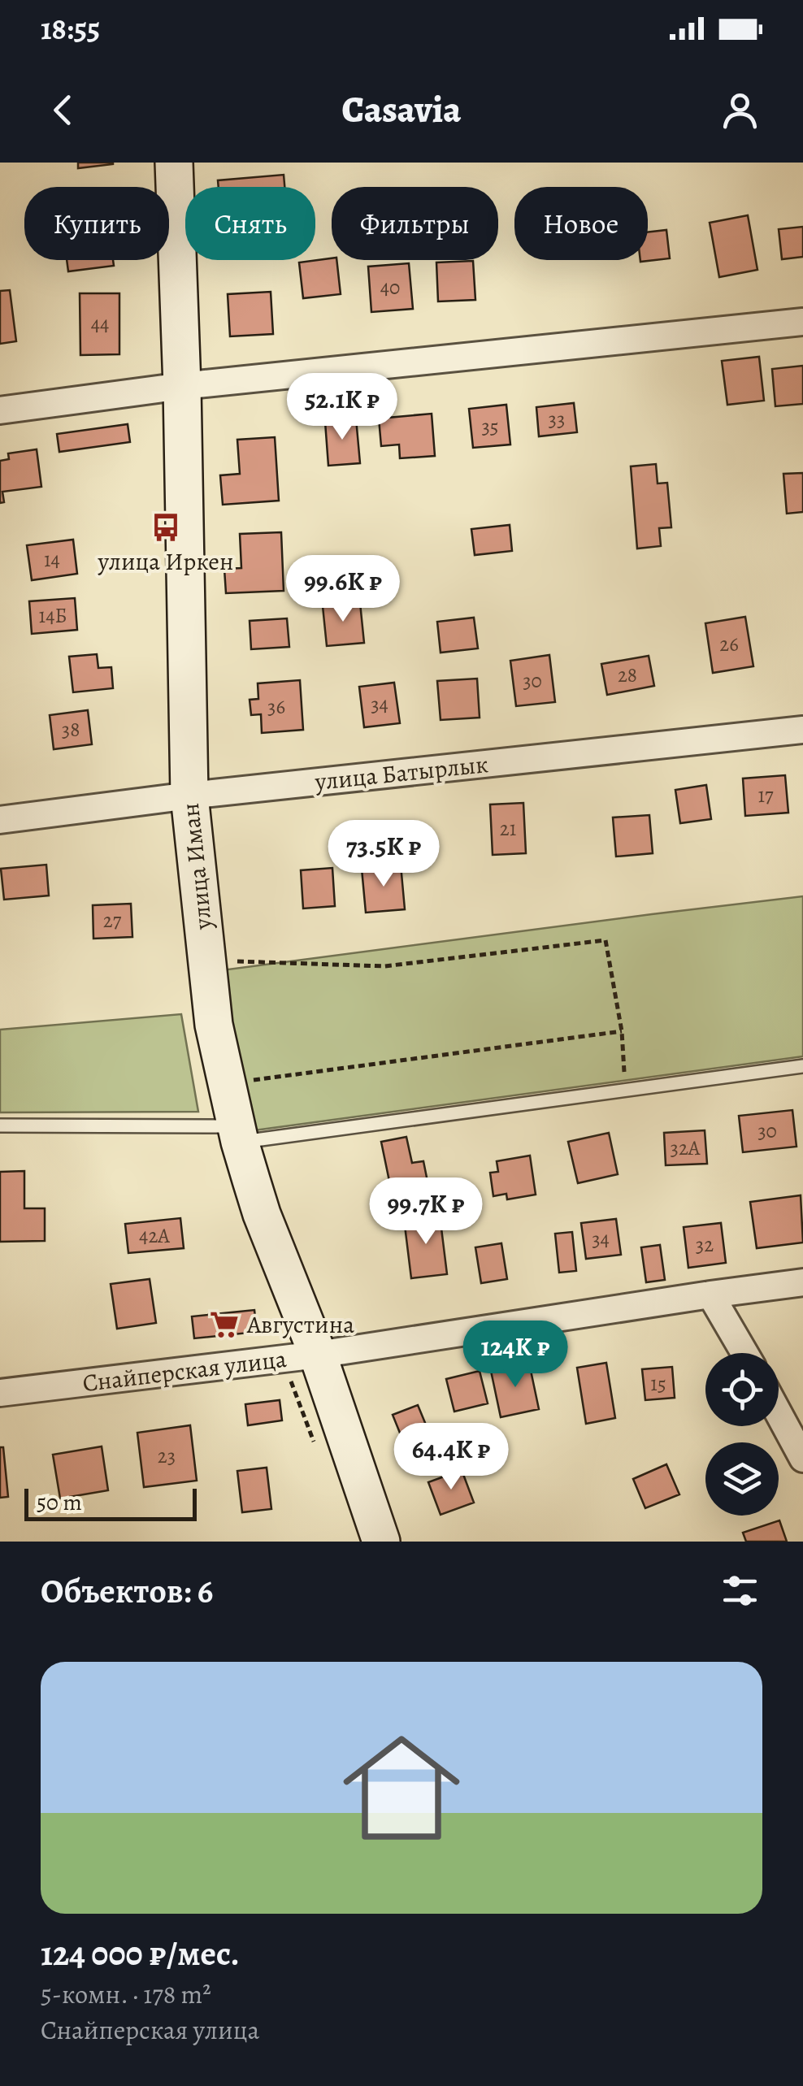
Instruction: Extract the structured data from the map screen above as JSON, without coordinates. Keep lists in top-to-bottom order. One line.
{"streets":{"street":["улица Батырлык","улица Иман","Снайперская улица"]},"crossings":[["улица Батырлык","улица Иман"],["улица Иман","Снайперская улица"]],"places":{"bus stop":["улица Иркен"],"supermarket":["Августина"]},"house_numbers":["40","44","33","35","14","14Б","26","28","30","34","36","38","17","21","27","30","32А","42А","34","32","15","23"],"scale_bar":"50 m","page":{"status":"18:55","header":"Casavia","chip":["Купить","Снять","Фильтры","Новое"],"price":["52.1K ₽","99.6K ₽","73.5K ₽","99.7K ₽","124K ₽","64.4K ₽"],"scale":"50 m","heading":"Объектов: 6","list":[{"name":"124 000 ₽/мес.","note":"5-комн. · 178 m² · Снайперская улица"}]}}
